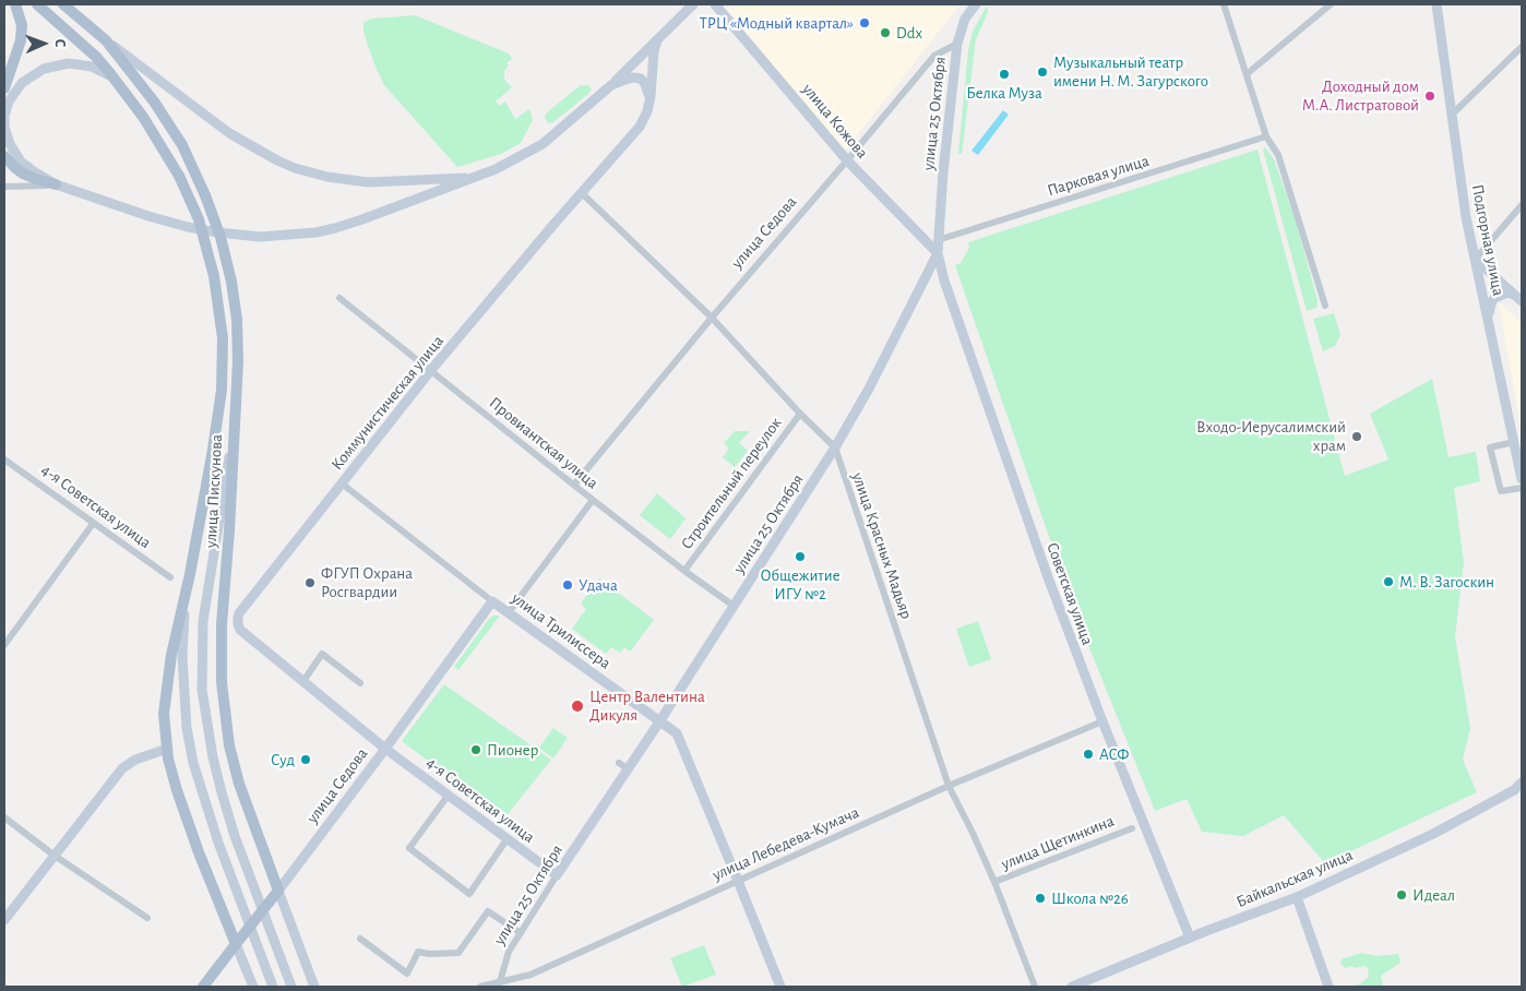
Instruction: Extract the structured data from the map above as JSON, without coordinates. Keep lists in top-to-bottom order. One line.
{"streets":{"main road":["улица 25 Октября","улица Кожова","улица Седова","Подгорная улица","Коммунистическая улица","улица Пискунова","4-я Советская улица","Советская улица","улица Трилиссера","Байкальская улица"],"street":["Парковая улица","Провиантская улица","Строительный переулок","улица Красных Мадьяр","улица Щетинкина","улица Лебедева-Кумача"]},"crossings":[["улица 25 Октября","улица Кожова"],["улица 25 Октября","Парковая улица"],["улица 25 Октября","улица Седова"],["улица 25 Октября","Провиантская улица"],["улица 25 Октября","4-я Советская улица"],["улица 25 Октября","улица Красных Мадьяр"],["улица 25 Октября","Советская улица"],["улица 25 Октября","улица Трилиссера"],["улица 25 Октября","улица Лебедева-Кумача"],["улица Кожова","улица Седова"],["улица Кожова","Советская улица"],["улица Седова","Коммунистическая улица"],["улица Седова","Провиантская улица"],["улица Седова","улица Пискунова"],["улица Седова","4-я Советская улица"],["улица Седова","улица Красных Мадьяр"],["улица Седова","улица Трилиссера"],["Коммунистическая улица","Провиантская улица"],["Коммунистическая улица","4-я Советская улица"],["Коммунистическая улица","улица Красных Мадьяр"],["Коммунистическая улица","улица Трилиссера"],["Провиантская улица","Строительный переулок"],["Строительный переулок","улица Красных Мадьяр"],["улица Красных Мадьяр","улица Щетинкина"],["улица Красных Мадьяр","улица Лебедева-Кумача"],["Советская улица","улица Лебедева-Кумача"],["Советская улица","Байкальская улица"],["улица Трилиссера","улица Лебедева-Кумача"]],"places":["ТРЦ «Модный квартал»","Ddx","Музыкальный театр имени Н. М. Загурского","Белка Муза","Доходный дом М.А. Листратовой","Входо-Иерусалимский храм","Общежитие ИГУ №2","М. В. Загоскин","ФГУП Охрана Росгвардии","Удача","Центр Валентина Дикуля","Пионер","АСФ","Суд","Идеал","Школа №26"],"north":"right"}
